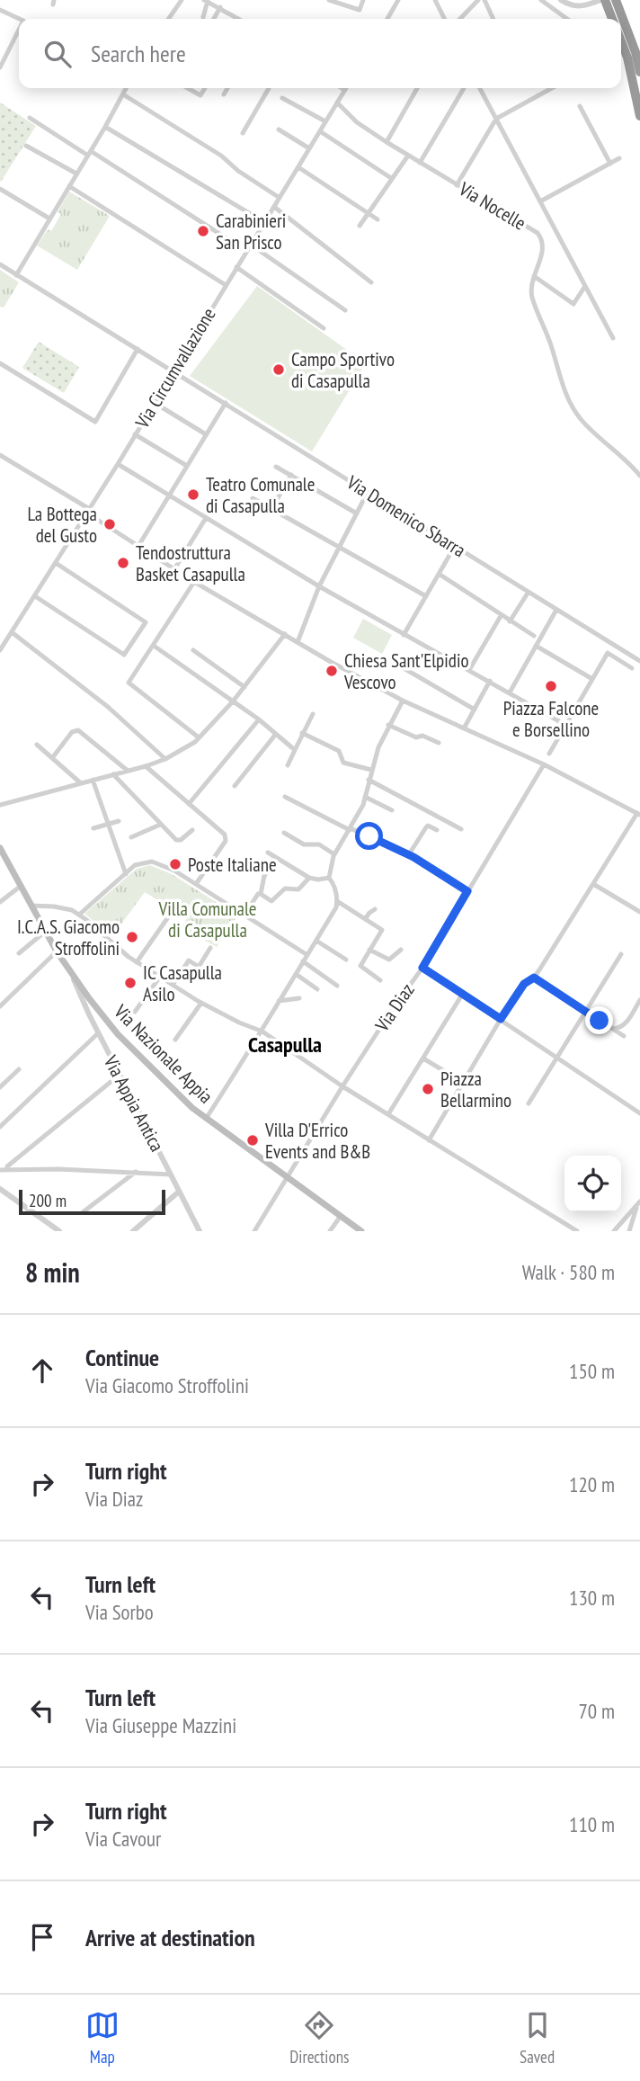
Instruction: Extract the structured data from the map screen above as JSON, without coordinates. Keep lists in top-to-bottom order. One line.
{"streets":{"main road":["Via Nazionale Appia"],"street":["Via Nocelle","Via Circumvallazione","Via Domenico Sbarra","Via Diaz","Via Appia Antica"]},"crossings":[["Via Nocelle","Via Circumvallazione"],["Via Circumvallazione","Via Domenico Sbarra"],["Via Diaz","Via Nazionale Appia"],["Via Nazionale Appia","Via Appia Antica"]],"districts":["Casapulla"],"parks":["Villa Comunale di Casapulla"],"places":["Carabinieri San Prisco","Campo Sportivo di Casapulla","Teatro Comunale di Casapulla","La Bottega del Gusto","Tendostruttura Basket Casapulla","Chiesa Sant'Elpidio Vescovo","Piazza Falcone e Borsellino","Poste Italiane","I.C.A.S. Giacomo Stroffolini","IC Casapulla Asilo","Piazza Bellarmino","Villa D'Errico Events and B&B"],"scale_bar":"200 m","page":{"search":"Search here","scale":"200 m","heading":["8 min","Walk · 580 m"],"list":[["Continue","Via Giacomo Stroffolini","150 m"],["Turn right","Via Diaz","120 m"],["Turn left","Via Sorbo","130 m"],["Turn left","Via Giuseppe Mazzini","70 m"],["Turn right","Via Cavour","110 m"],"Arrive at destination"],"nav":["Map","Directions","Saved"]}}
